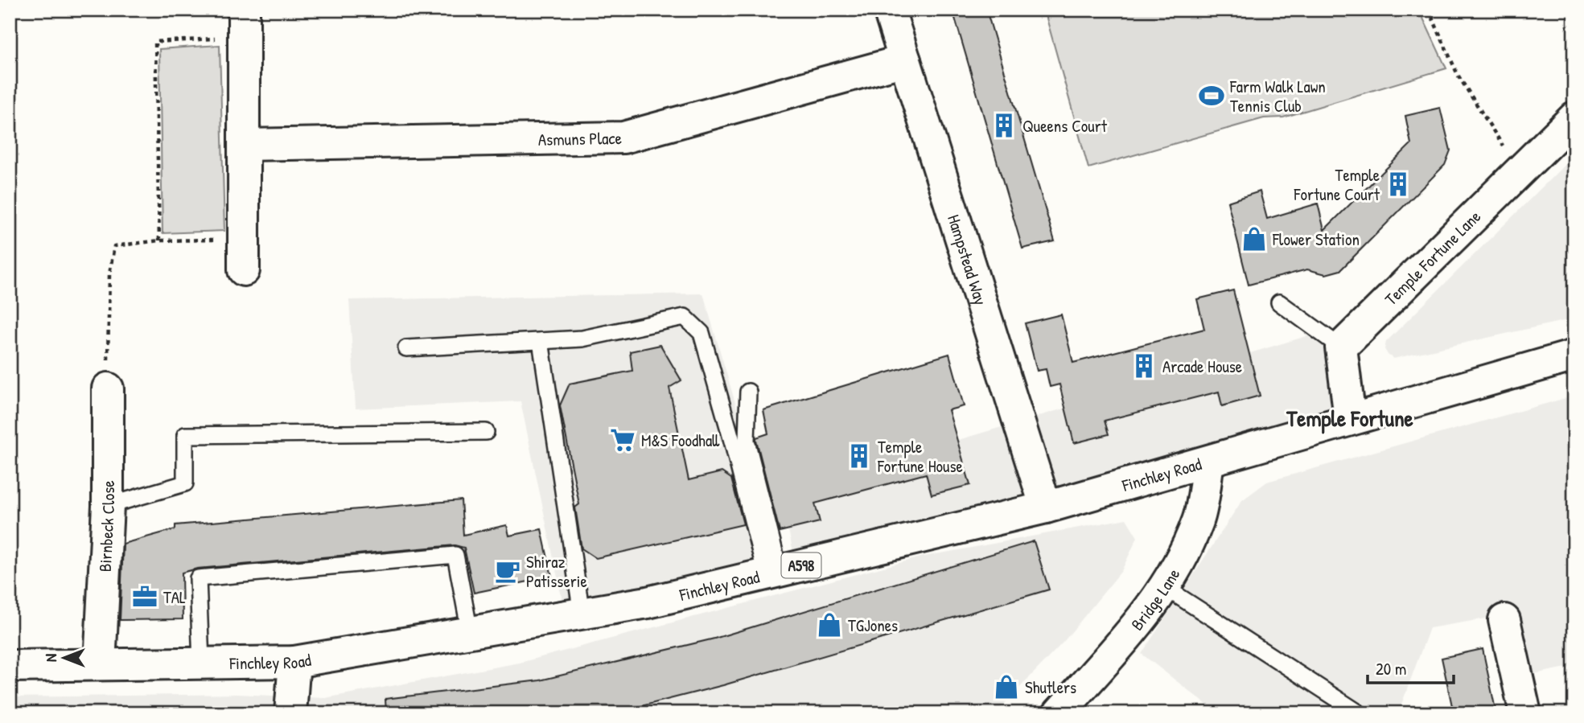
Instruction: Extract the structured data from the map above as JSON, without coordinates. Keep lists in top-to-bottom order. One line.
{"streets":{"street":["Asmuns Place","Temple Fortune Lane","Hampstead Way","Finchley Road","Birnbeck Close","A598","Bridge Lane"]},"crossings":[["Asmuns Place","Hampstead Way"],["Hampstead Way","Finchley Road"],["Finchley Road","Birnbeck Close"],["Finchley Road","Bridge Lane"]],"districts":["Temple Fortune"],"places":{"sports":["Farm Walk Lawn Tennis Club"],"building":["Queens Court","Temple Fortune Court","Arcade House","Temple Fortune House"],"shop":["Flower Station","TGJones","Shutlers"],"supermarket":["M&S Foodhall"],"cafe":["Shiraz Patisserie"],"office":["TAL"]},"scale_bar":"20 m","north":"left"}
